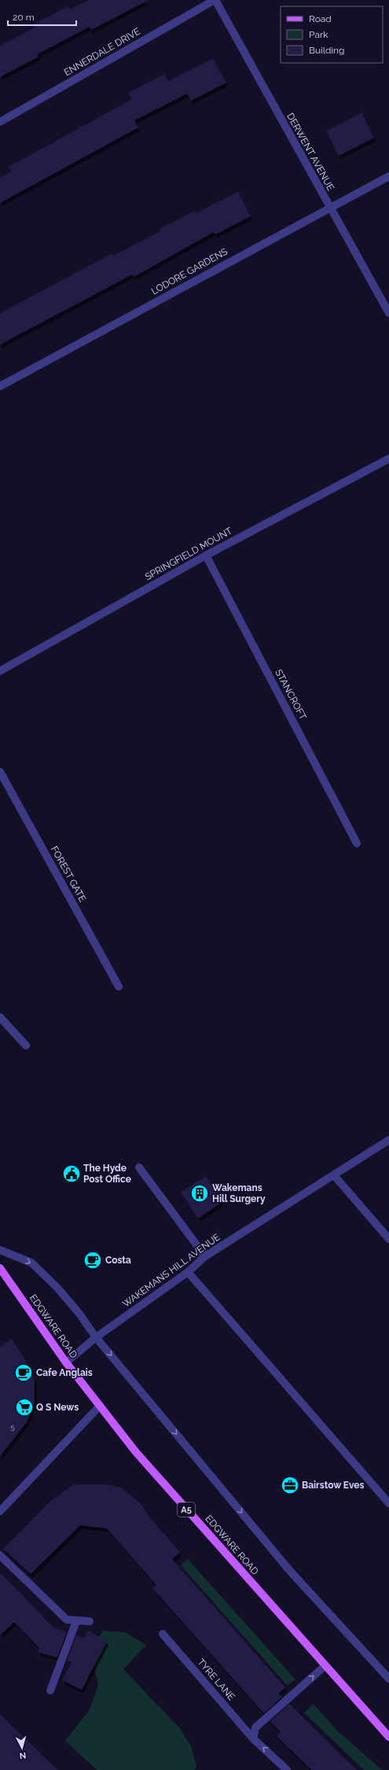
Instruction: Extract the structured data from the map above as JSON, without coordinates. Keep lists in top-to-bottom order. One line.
{"streets":{"main road":["EDGWARE ROAD","A5"],"street":["ENNERDALE DRIVE","DERWENT AVENUE","LODORE GARDENS","SPRINGFIELD MOUNT","STANCROFT","FOREST GATE","WAKEMANS HILL AVENUE","TYRE LANE"]},"crossings":[["ENNERDALE DRIVE","DERWENT AVENUE"],["DERWENT AVENUE","LODORE GARDENS"],["SPRINGFIELD MOUNT","STANCROFT"],["WAKEMANS HILL AVENUE","EDGWARE ROAD"]],"places":{"public building":["The Hyde Post Office"],"building":["Wakemans Hill Surgery"],"cafe":["Costa","Cafe Anglais"],"supermarket":["Q S News"],"office":["Bairstow Eves"]},"house_numbers":["5"],"legend":["Road","Park","Building"],"scale_bar":"20 m","north":"bottom"}
